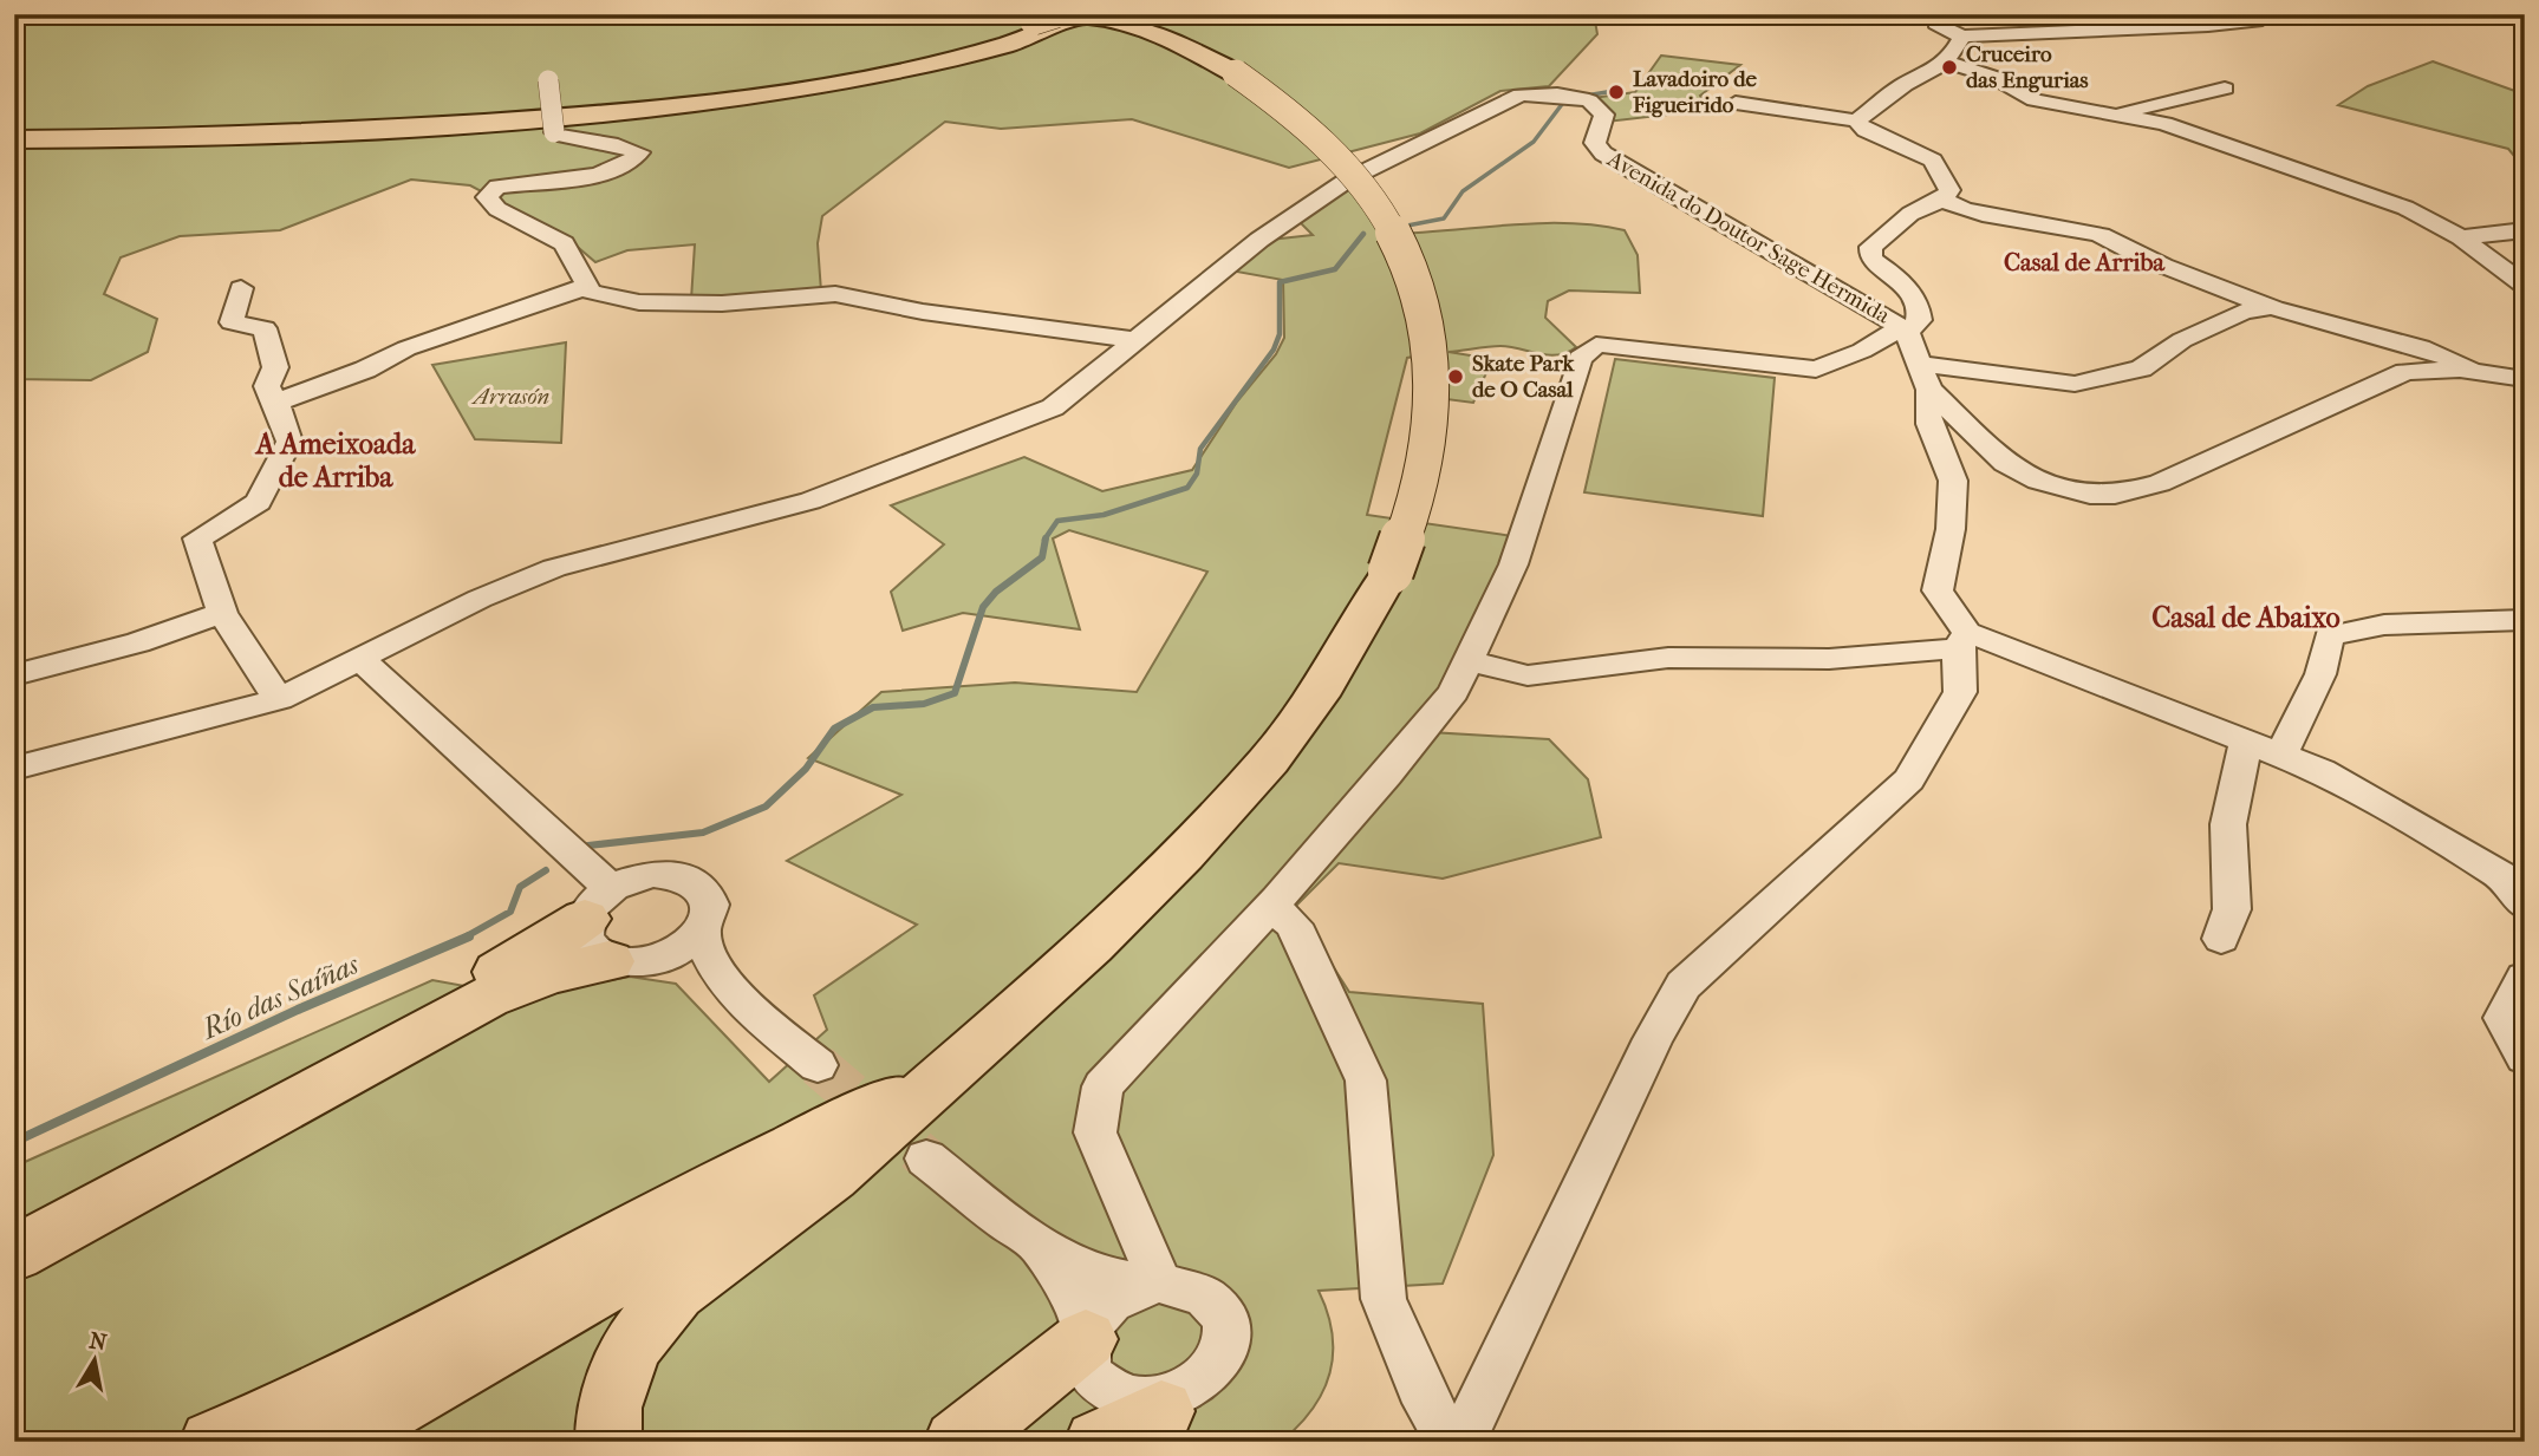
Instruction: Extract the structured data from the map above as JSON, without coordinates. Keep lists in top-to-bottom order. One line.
{"streets":{"street":["Avenida do Doutor Sage Hermida"]},"districts":["Casal de Arriba","A Ameixoada de Arriba","Casal de Abaixo"],"water":["Río das Saíñas"],"parks":["Arrasón"],"places":["Cruceiro das Engurias","Lavadoiro de Figueirido","Skate Park de O Casal"],"north":"top"}
